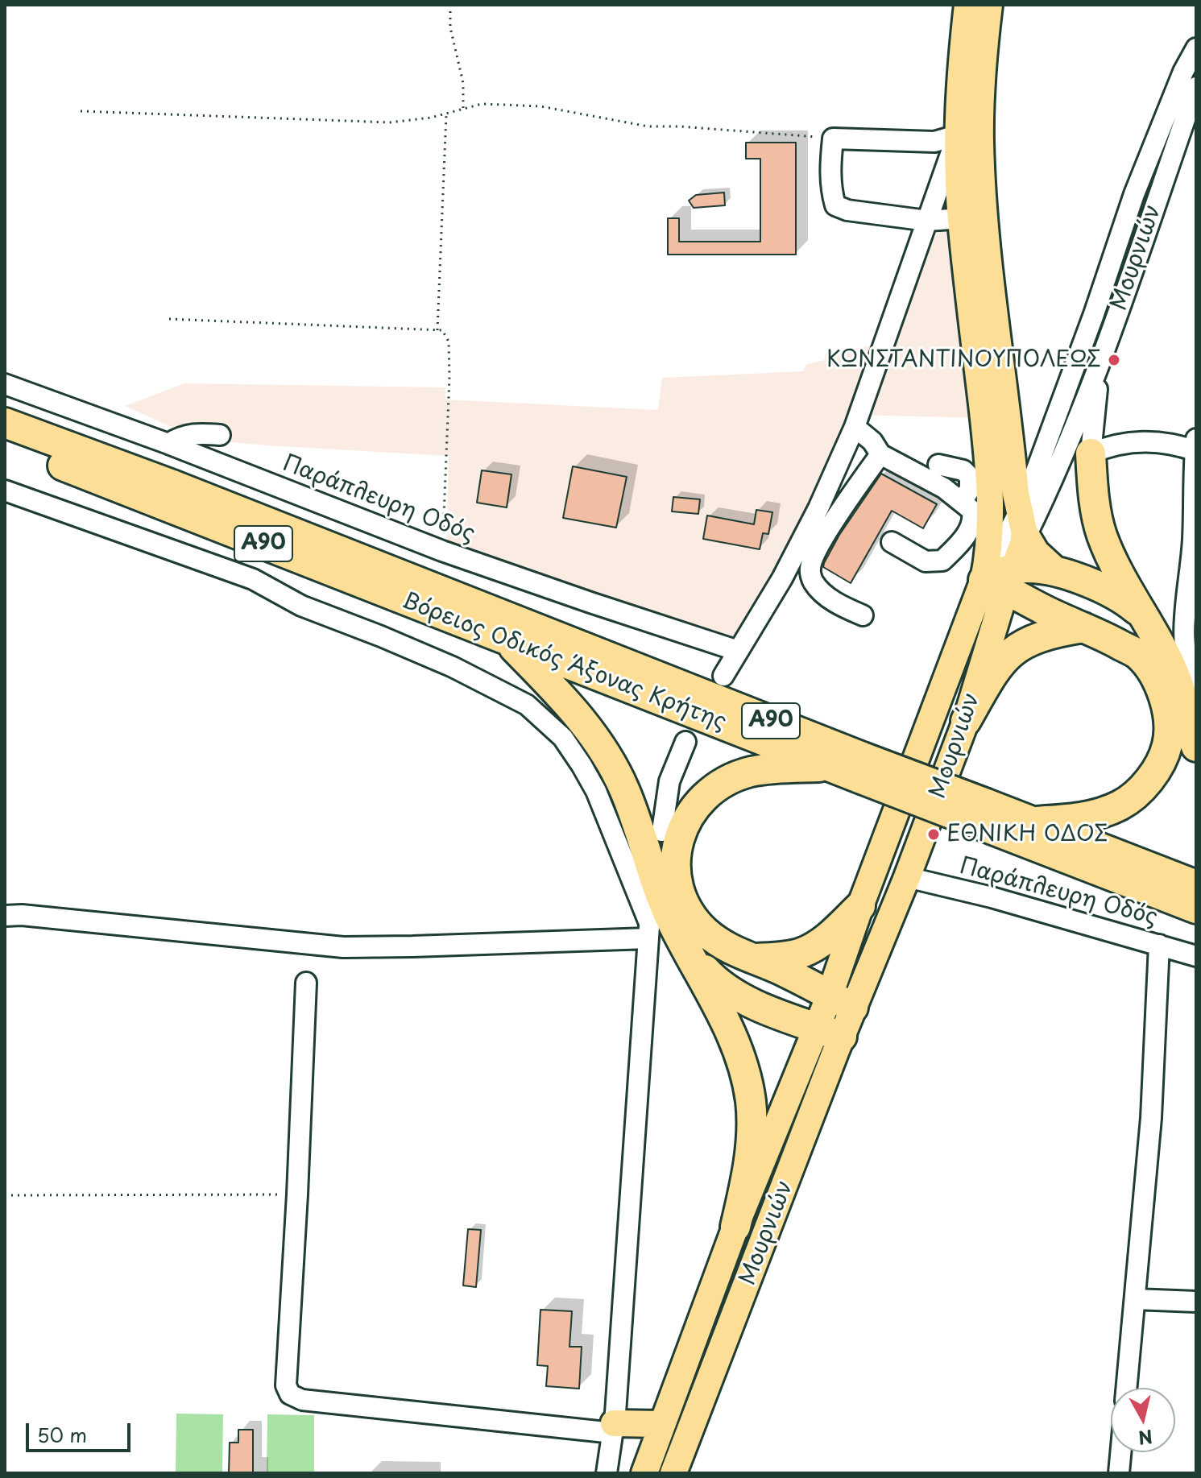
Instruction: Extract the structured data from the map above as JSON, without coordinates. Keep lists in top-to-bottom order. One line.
{"streets":{"highway":["Α90","Βόρειος Οδικός Άξονας Κρήτης"],"main road":["Μουρνιών"],"street":["Παράπλευρη Οδός"]},"crossings":[["Μουρνιών","Παράπλευρη Οδός"]],"places":["ΚΩΝΣΤΑΝΤΙΝΟΥΠΟΛΕΩΣ","ΕΘΝΙΚΗ ΟΔΟΣ"],"scale_bar":"50 m","north":"bottom"}
